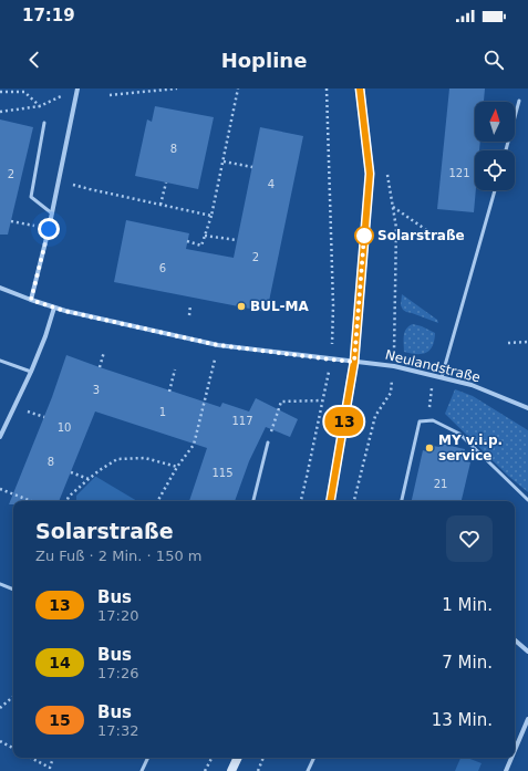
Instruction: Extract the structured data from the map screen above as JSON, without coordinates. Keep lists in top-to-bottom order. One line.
{"streets":{"street":["Neulandstraße"]},"places":["Solarstraße","BUL-MA","MY v.i.p. service"],"lines":["bus line 13"],"house_numbers":["8","121","2","4","2","6","3","1","117","10","8","115","21"],"north":"top","page":{"status":"17:19","header":"Hopline","on_map":"13","heading":["Solarstraße","Zu Fuß · 2 Min. · 150 m"],"list":[{"mark":"13","name":"Bus","note":"17:20","value":"1 Min."},{"mark":"14","name":"Bus","note":"17:26","value":"7 Min."},{"mark":"15","name":"Bus","note":"17:32","value":"13 Min."}]}}
